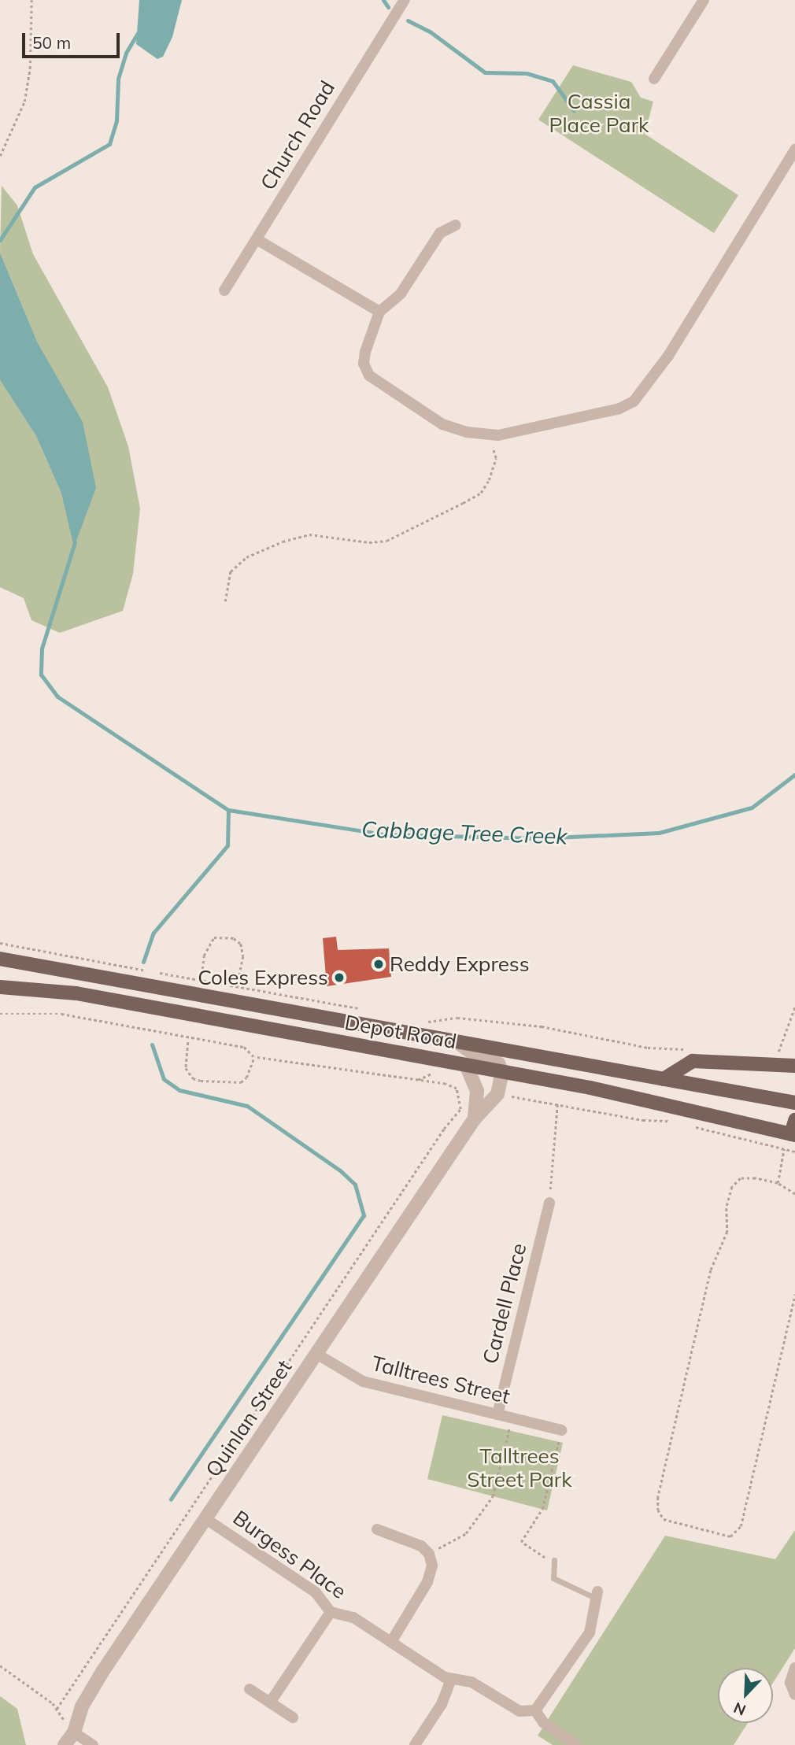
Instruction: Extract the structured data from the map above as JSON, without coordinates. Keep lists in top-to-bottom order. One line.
{"streets":{"main road":["Depot Road"],"street":["Church Road","Cardell Place","Talltrees Street","Quinlan Street","Burgess Place"]},"crossings":[["Depot Road","Quinlan Street"],["Cardell Place","Talltrees Street"],["Talltrees Street","Quinlan Street"],["Quinlan Street","Burgess Place"]],"water":["Cabbage Tree Creek"],"parks":["Cassia Place Park","Talltrees Street Park"],"places":["Reddy Express","Coles Express"],"scale_bar":"50 m","north":"bottom left"}
